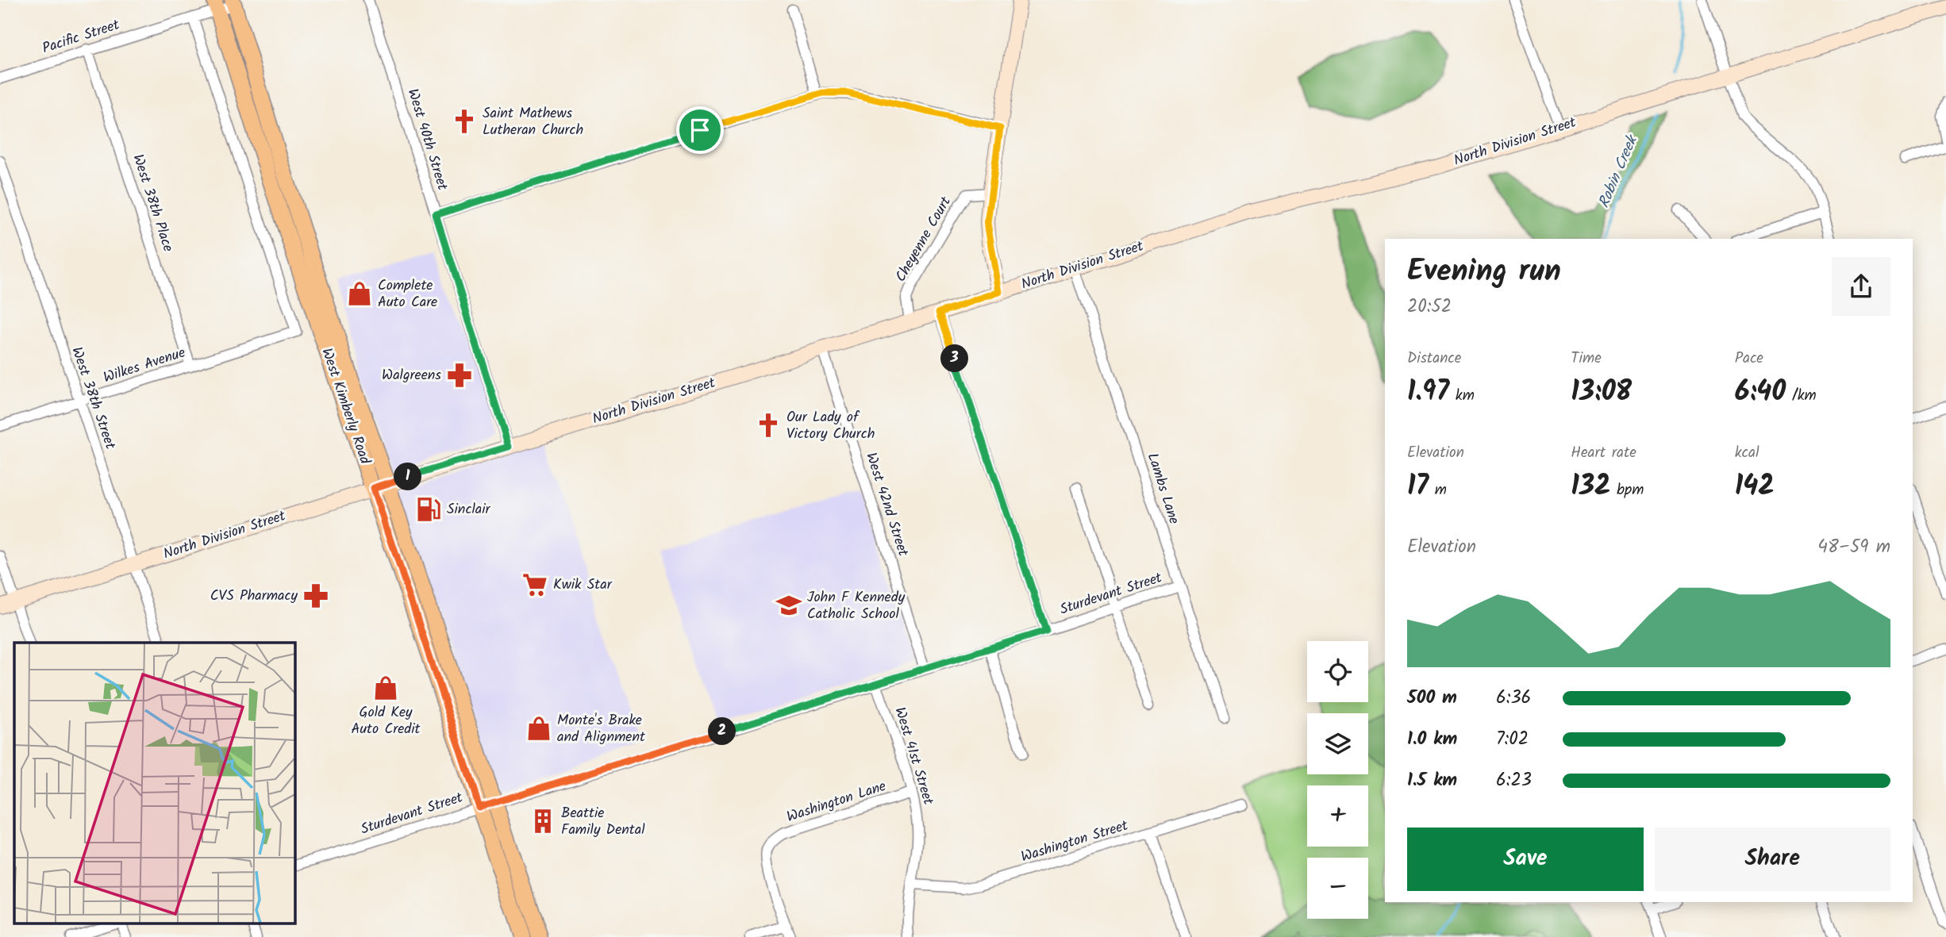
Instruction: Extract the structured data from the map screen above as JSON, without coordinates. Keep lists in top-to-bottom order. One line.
{"streets":{"main road":["North Division Street","West Kimberly Road"],"street":["Pacific Street","West 40th Street","West 38th Place","Cheyenne Court","Wilkes Avenue","West 38th Street","Lambs Lane","West 42nd Street","Sturdevant Street","West 41st Street","Washington Lane","Washington Street"]},"crossings":[["Pacific Street","West 38th Place"],["Pacific Street","Wilkes Avenue"],["Pacific Street","West Kimberly Road"],["West 40th Street","North Division Street"],["North Division Street","Cheyenne Court"],["North Division Street","West 38th Street"],["North Division Street","West Kimberly Road"],["North Division Street","Lambs Lane"],["North Division Street","West 42nd Street"],["West 38th Place","Wilkes Avenue"],["Wilkes Avenue","West 38th Street"],["West Kimberly Road","Sturdevant Street"],["West 42nd Street","Sturdevant Street"],["Sturdevant Street","West 41st Street"],["West 41st Street","Washington Lane"],["West 41st Street","Washington Street"]],"water":["Robin Creek"],"places":{"church":["Saint Mathews Lutheran Church","Our Lady of Victory Church"],"shop":["Complete Auto Care","Gold Key Auto Credit","Monte's Brake and Alignment"],"pharmacy":["Walgreens","CVS Pharmacy"],"fuel station":["Sinclair"],"supermarket":["Kwik Star"],"school or university":["John F Kennedy Catholic School"],"building":["Beattie Family Dental"]},"page":{"heading":["Evening run","20:52"],"stats":[["Distance","1.97 km"],["Time","13:08"],["Pace","6:40 /km"],["Elevation","17 m"],["Heart rate","132 bpm"],["kcal","142"]],"pins":["3","1","2"],"chart":["Elevation","48–59 m"],"map_buttons":["+","−"],"list":[{"name":"500 m","note":"6:36"},{"name":"1.0 km","note":"7:02"},{"name":"1.5 km","note":"6:23"}],"buttons":["Save","Share"]}}
